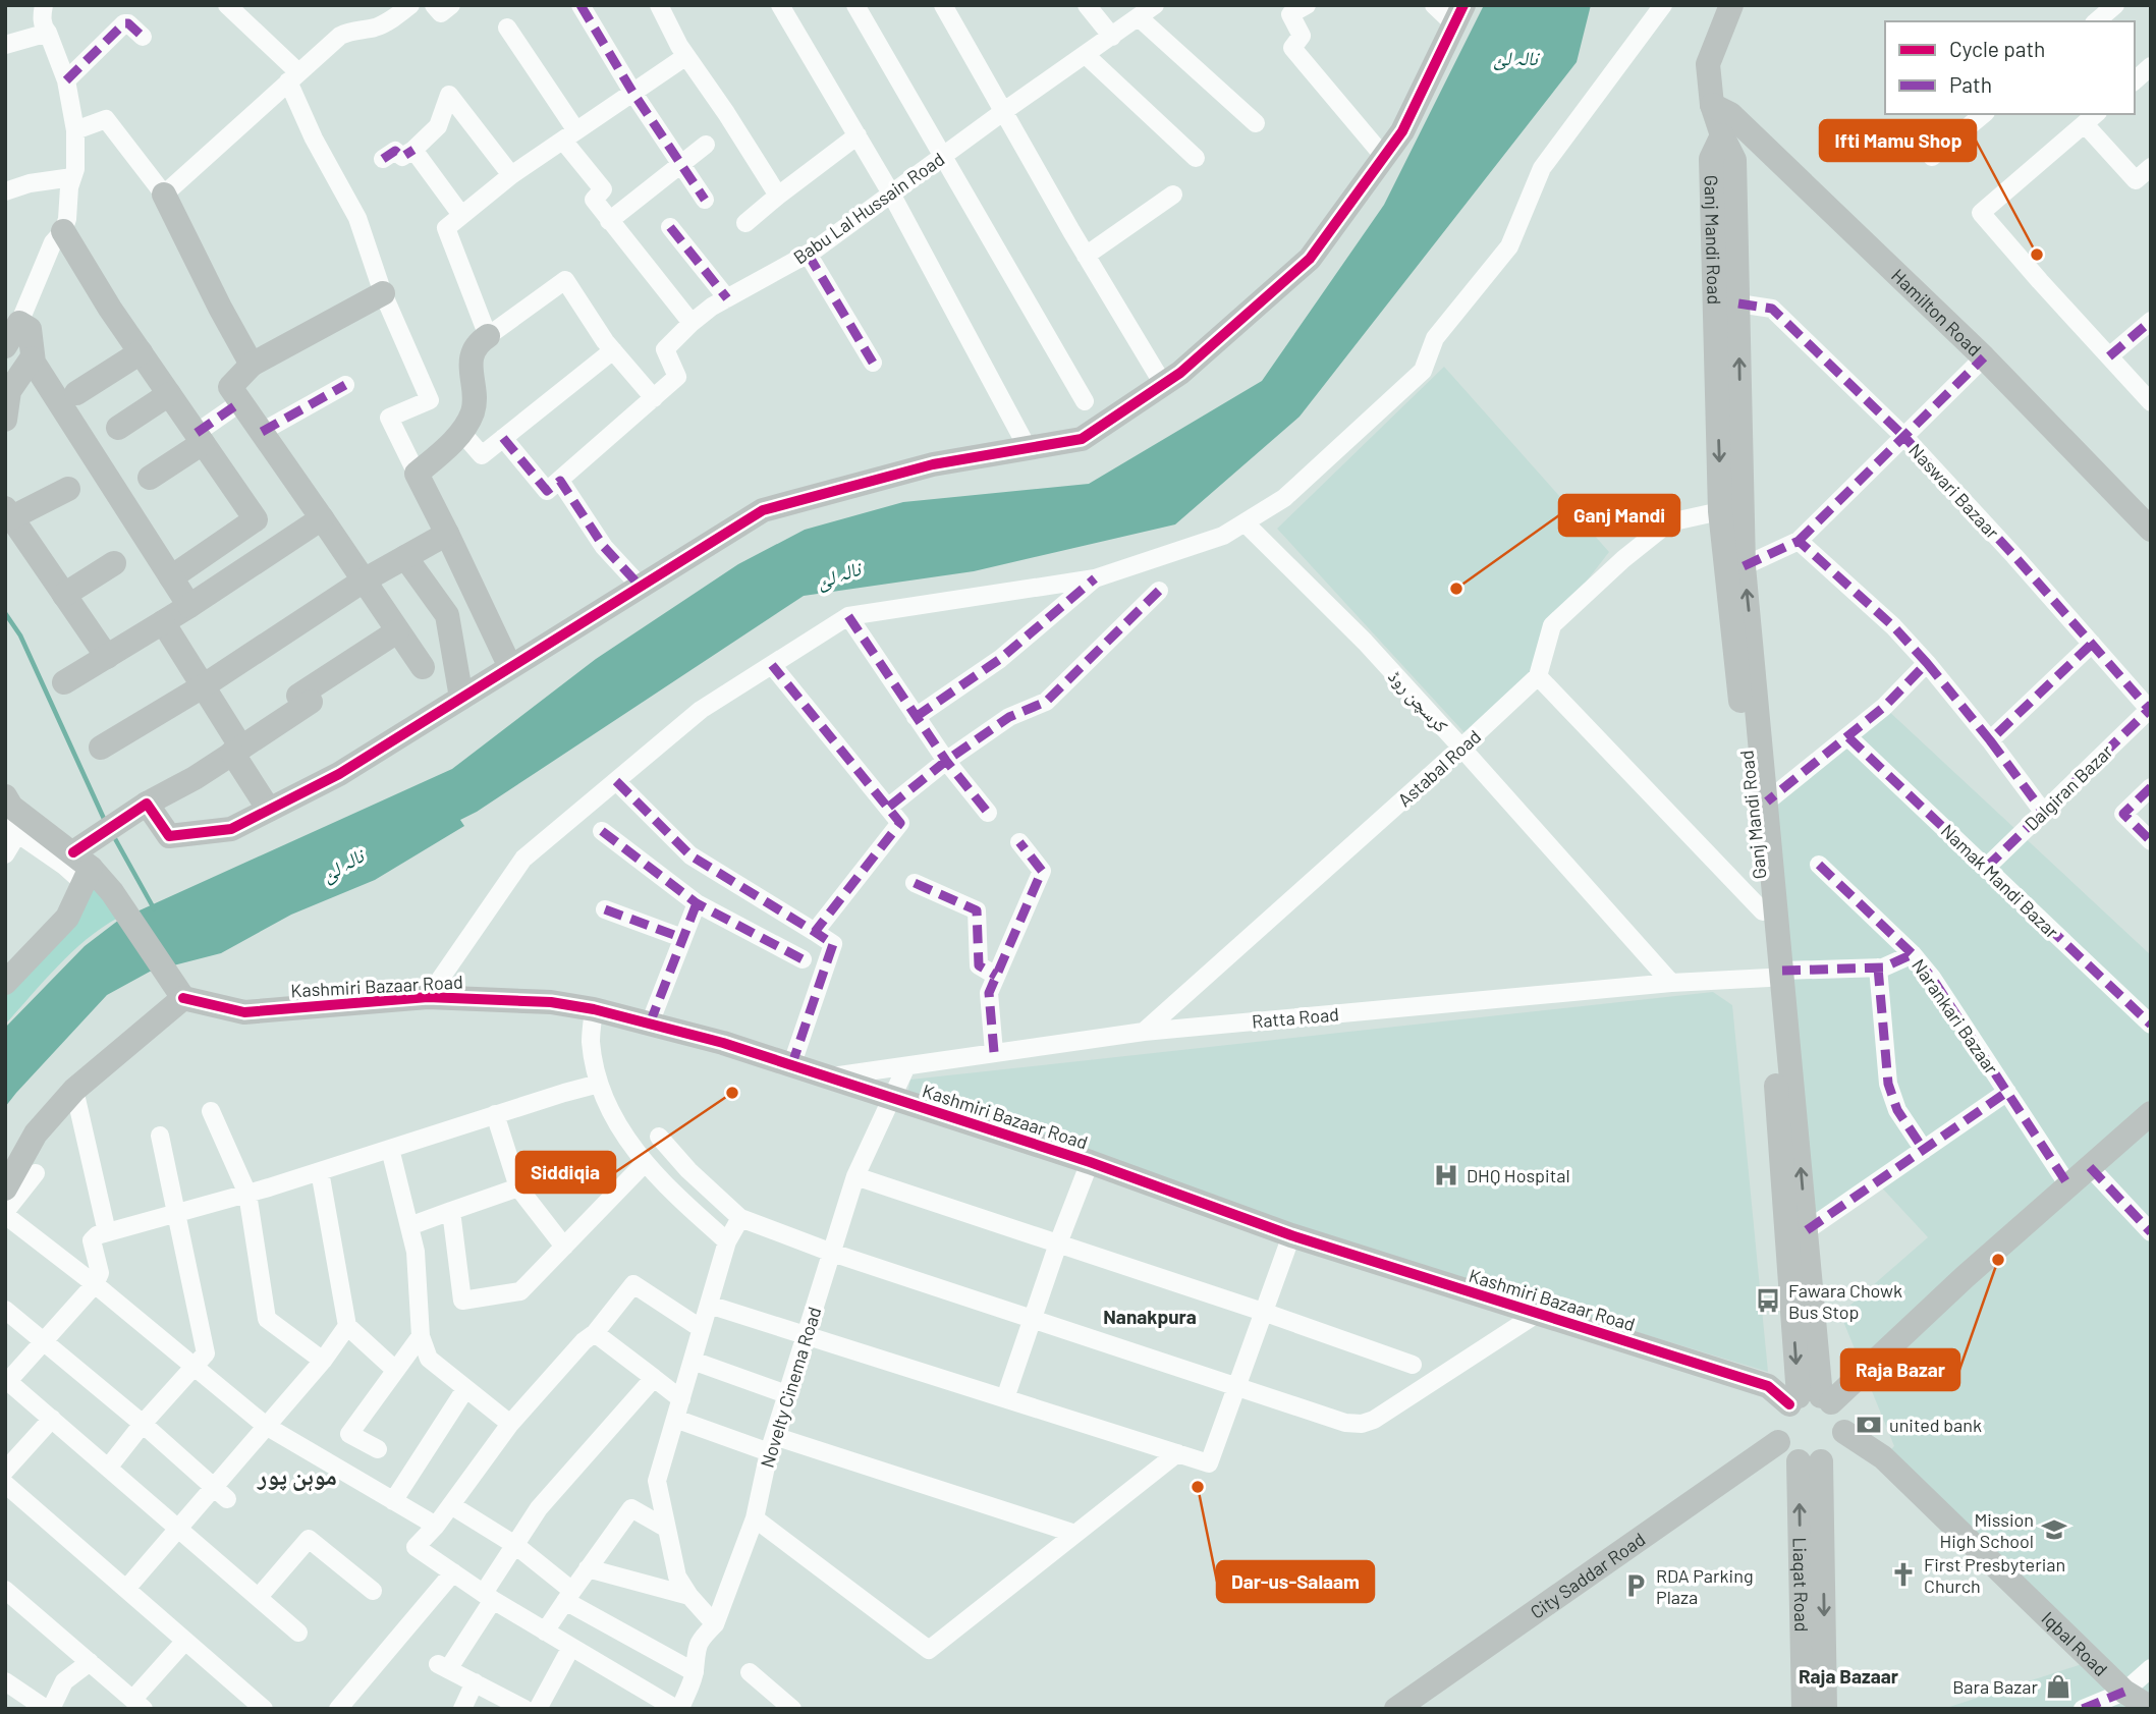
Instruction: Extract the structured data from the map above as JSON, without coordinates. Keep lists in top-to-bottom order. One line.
{"streets":{"street":["Babu Lal Hussain Road","Ganj Mandi Road","Hamilton Road","Naswari Bazaar","کرسچن روڈ","Astabal Road","Dalgiran Bazar","Namak Mandi Bazar","Kashmiri Bazaar Road","Narankari Bazaar","Ratta Road","Novelty Cinema Road","City Saddar Road","Liaqat Road","Iqbal Road"]},"crossings":[["Ganj Mandi Road","Naswari Bazaar"],["Ganj Mandi Road","Kashmiri Bazaar Road"],["Ganj Mandi Road","Ratta Road"],["Ganj Mandi Road","City Saddar Road"],["Ganj Mandi Road","Liaqat Road"],["Ganj Mandi Road","Iqbal Road"],["Naswari Bazaar","Dalgiran Bazar"],["کرسچن روڈ","Astabal Road"],["کرسچن روڈ","Ratta Road"],["Astabal Road","Ratta Road"],["Dalgiran Bazar","Namak Mandi Bazar"],["Kashmiri Bazaar Road","Ratta Road"],["Kashmiri Bazaar Road","Novelty Cinema Road"],["Kashmiri Bazaar Road","City Saddar Road"],["Kashmiri Bazaar Road","Liaqat Road"],["Kashmiri Bazaar Road","Iqbal Road"],["Narankari Bazaar","Ratta Road"],["Ratta Road","Novelty Cinema Road"],["City Saddar Road","Liaqat Road"],["City Saddar Road","Iqbal Road"],["Liaqat Road","Iqbal Road"]],"districts":["Nanakpura","موہن پور","Raja Bazaar"],"water":["نالہ لئ"],"places":{"other":["Ifti Mamu Shop","Ganj Mandi","Siddiqia","Raja Bazar","Dar-us-Salaam"],"hospital":["DHQ Hospital"],"bus stop":["Fawara Chowk Bus Stop"],"bank":["united bank"],"school or university":["Mission High School"],"church":["First Presbyterian Church"],"parking":["RDA Parking Plaza"],"shop":["Bara Bazar"]},"legend":["Cycle path","Path"]}
